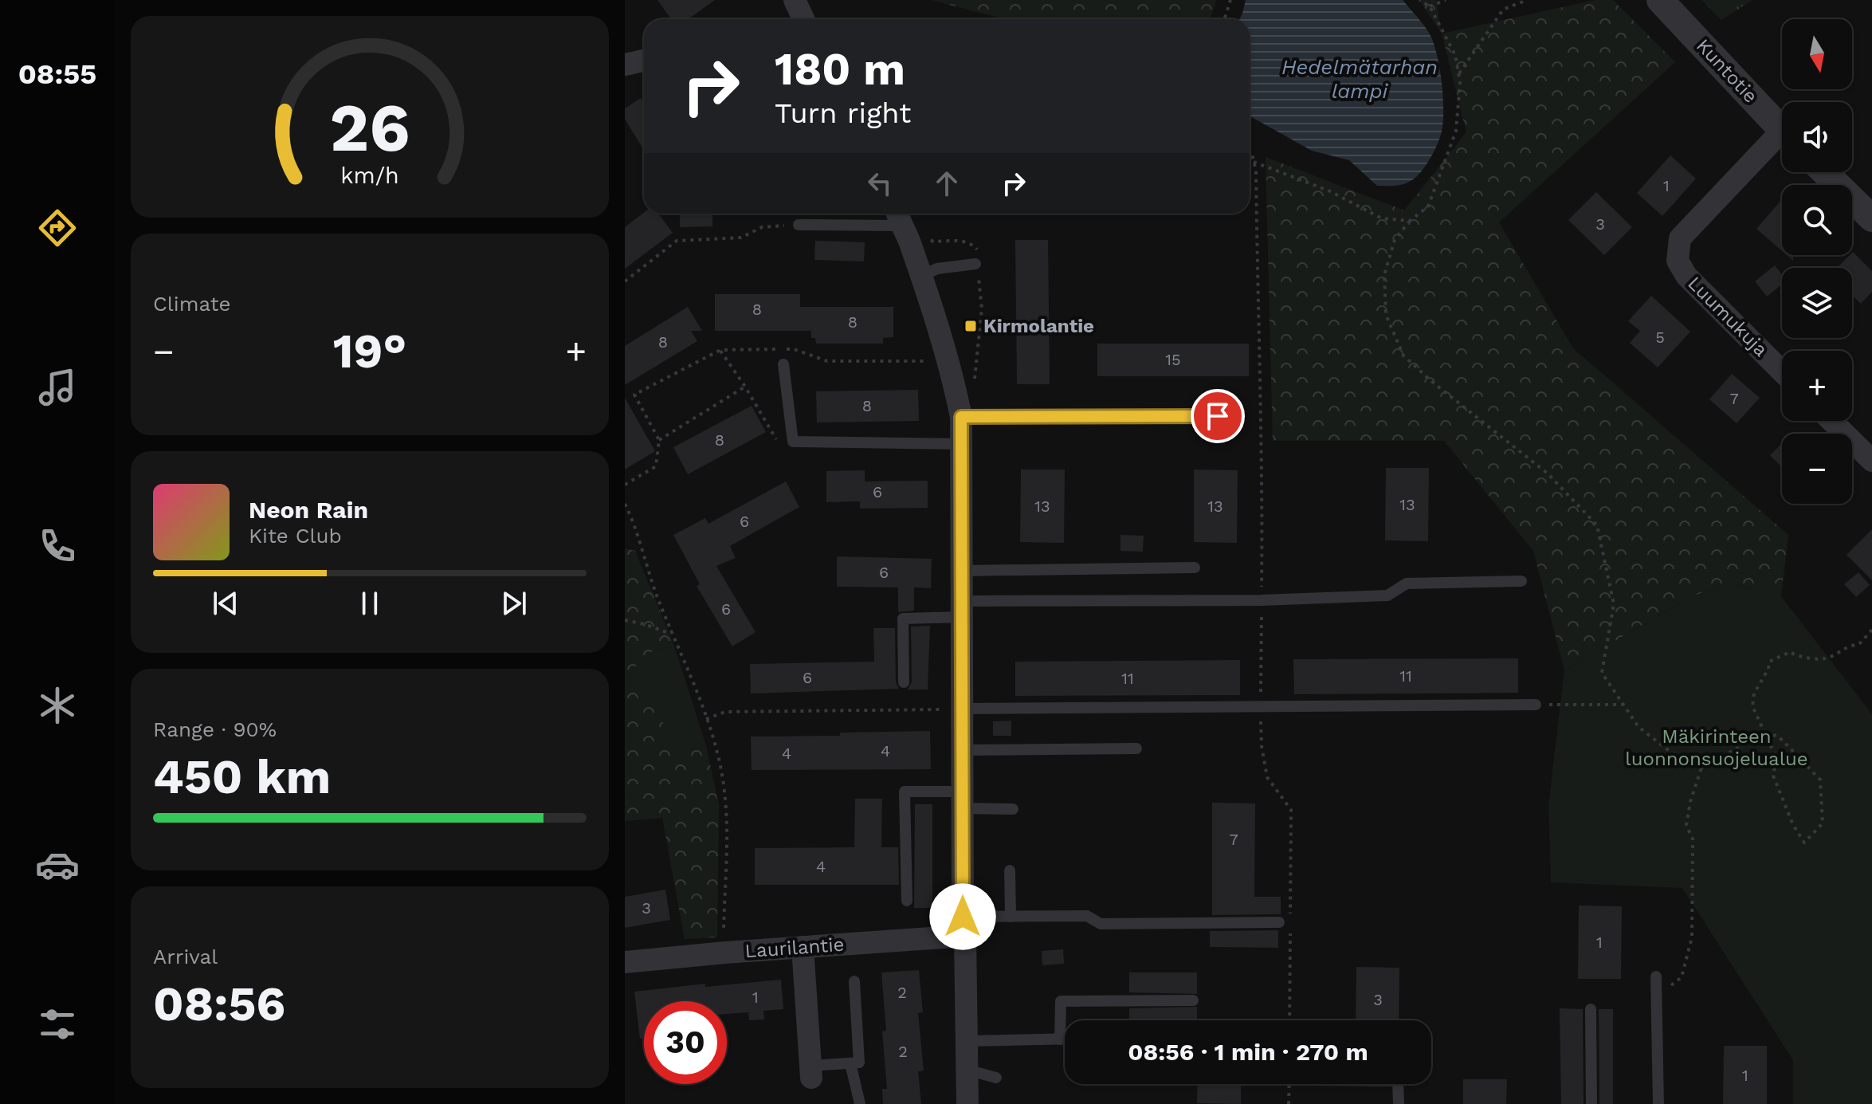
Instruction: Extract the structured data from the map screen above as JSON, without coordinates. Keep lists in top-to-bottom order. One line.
{"streets":{"street":["Kuntotie","Luumukuja","Laurilantie"]},"water":["Hedelmätarhan lampi"],"parks":["Mäkirinteen luonnonsuojelualue"],"places":{"transit":["Kirmolantie"]},"house_numbers":["1","3","8","8","5","8","15","7","8","8","6","13","13","13","6","6","6","11","6","11","4","4","7","4","3","1","2","1","3","2","1"],"north":"bottom","page":{"tabs":"08:55","map_buttons":["+","−"],"turn":["180 m","Turn right"],"tile":["Climate",["Range · 90%","450 km"],["Arrival","08:56"]],"heat":["−","19°","+"],"song":["Neon Rain","Kite Club"],"limit":"30","trip":"08:56 · 1 min · 270 m","gauge":["26","km/h"]}}
